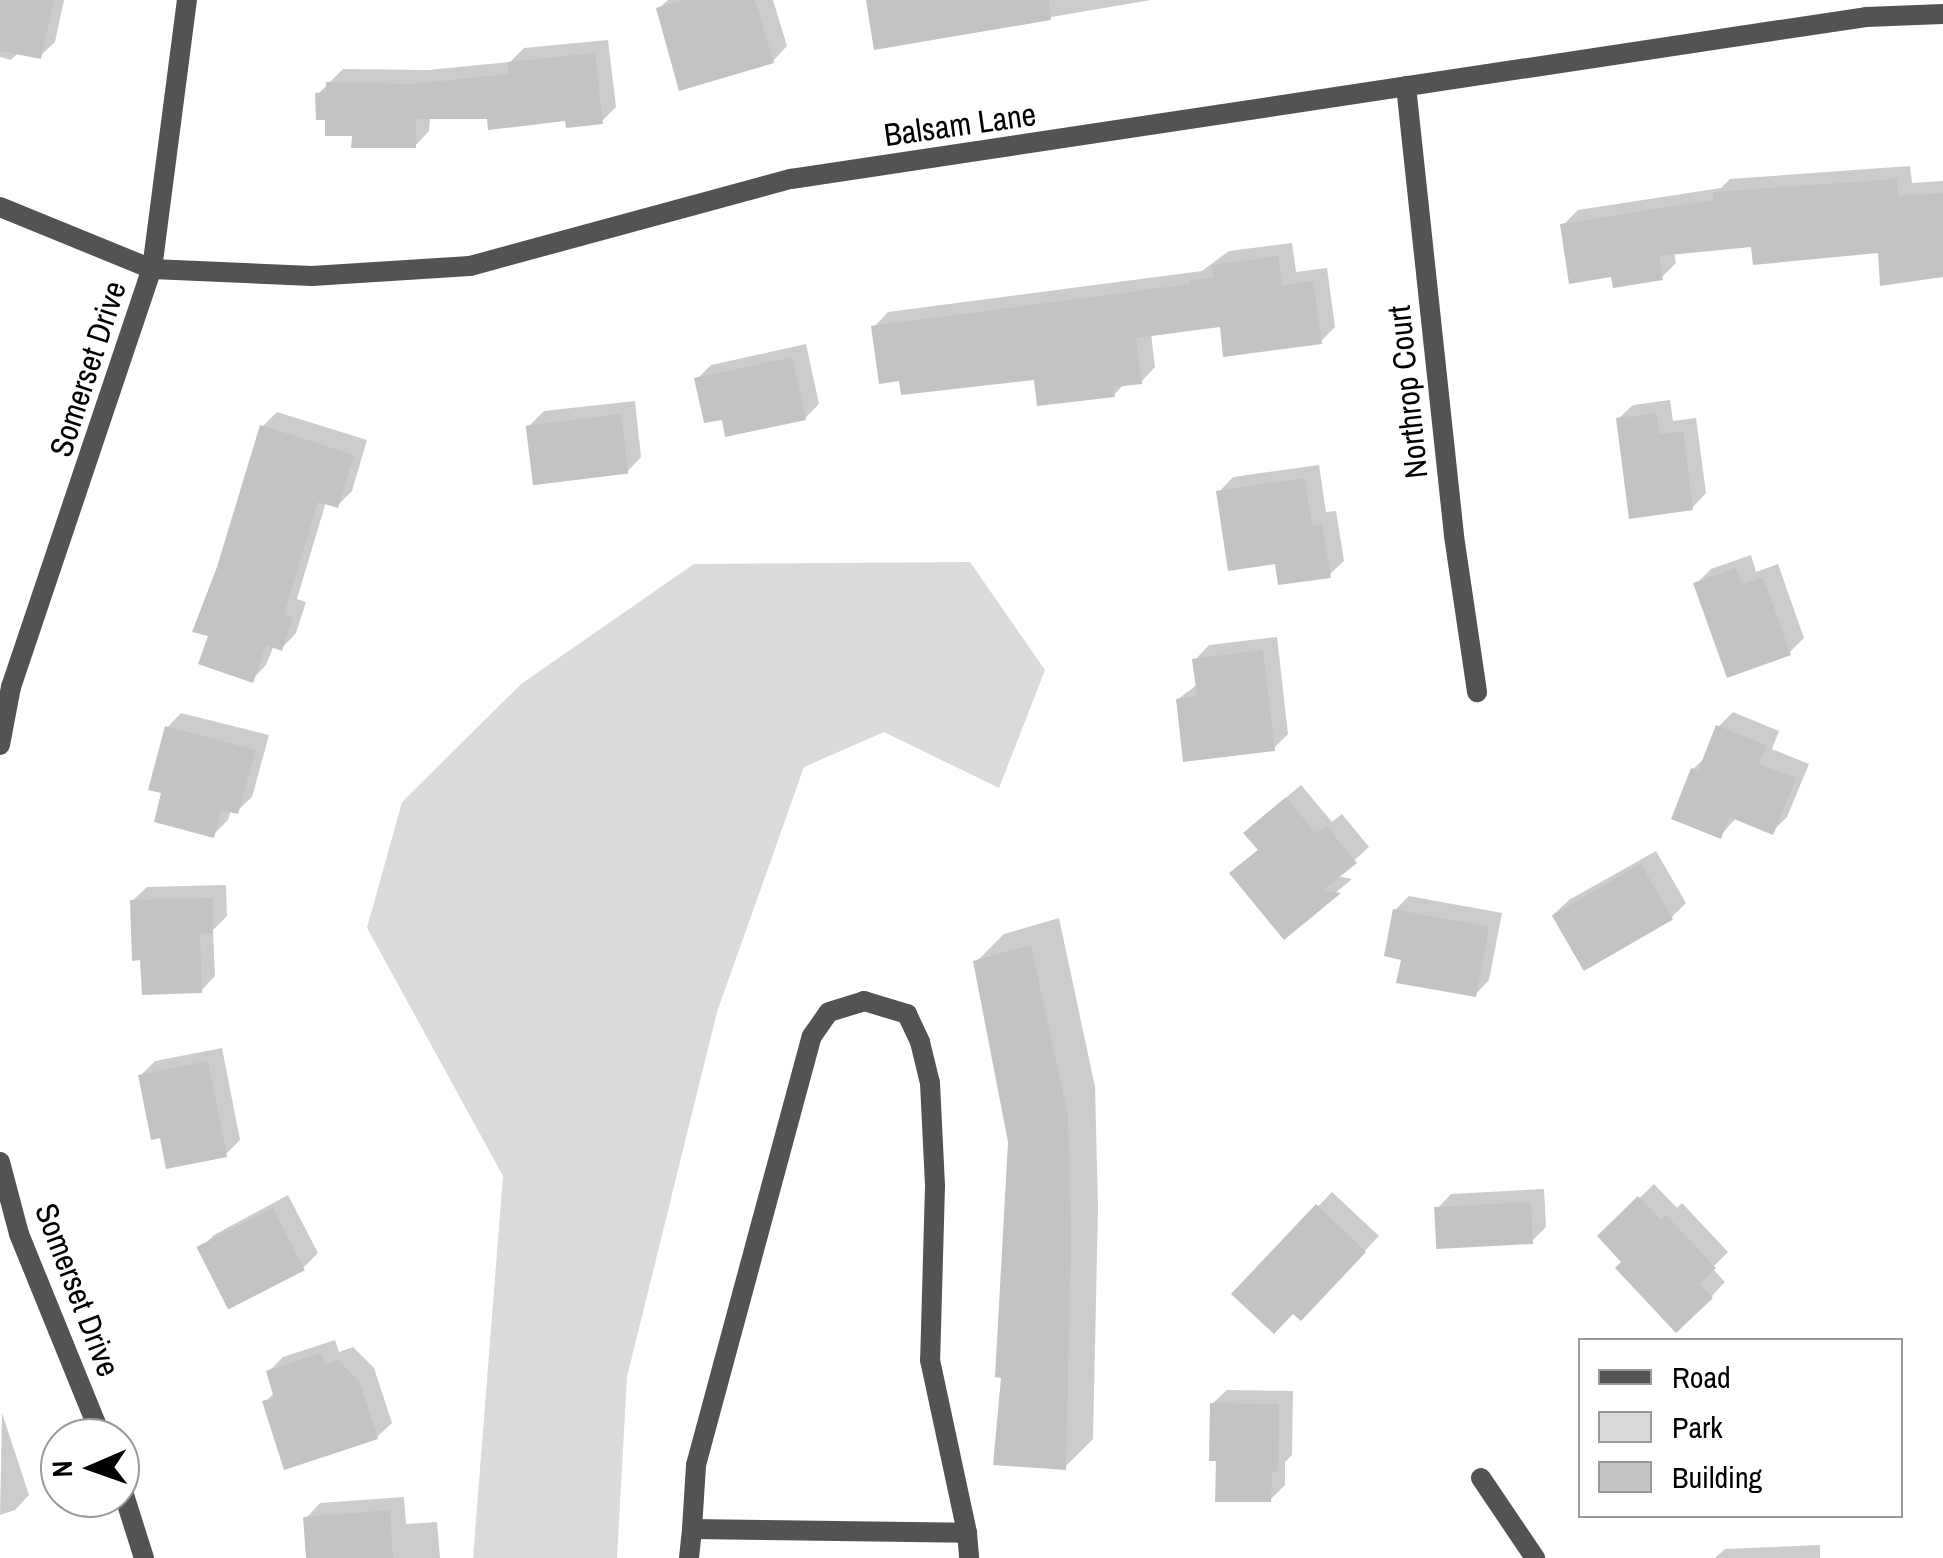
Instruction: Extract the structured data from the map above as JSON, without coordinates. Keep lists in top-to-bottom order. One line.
{"streets":{"street":["Balsam Lane","Somerset Drive","Northrop Court"]},"crossings":[["Balsam Lane","Somerset Drive"],["Balsam Lane","Northrop Court"]],"legend":["Road","Park","Building"],"north":"left"}
